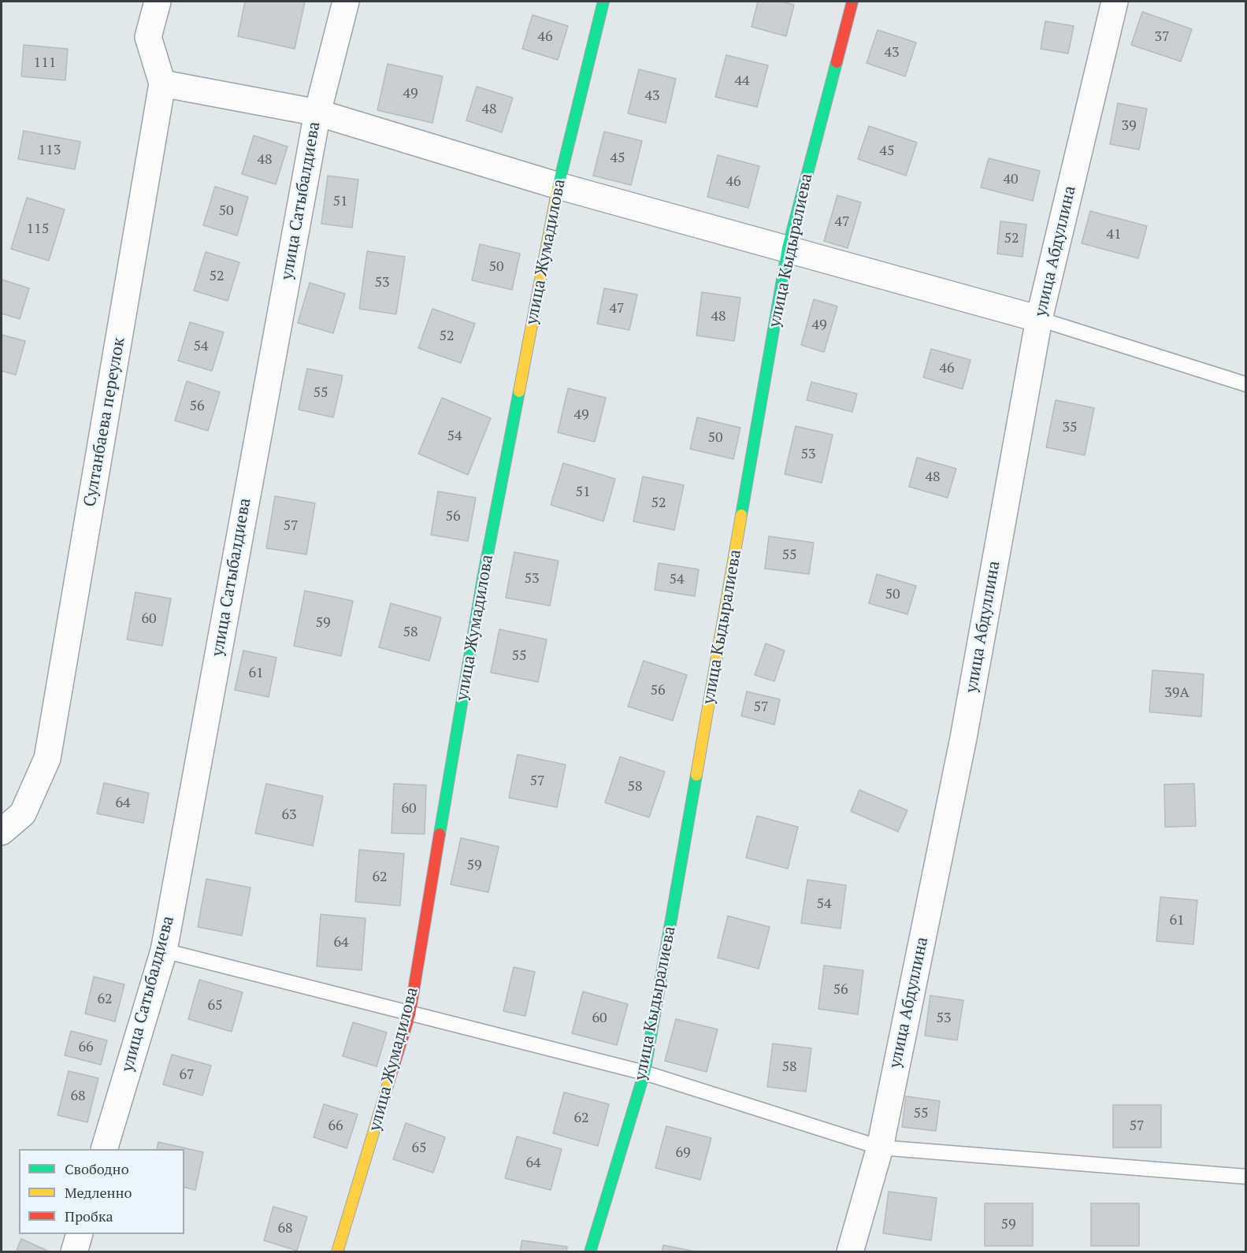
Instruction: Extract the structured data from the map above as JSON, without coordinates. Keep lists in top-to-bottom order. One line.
{"streets":{"street":["улица Сатыбалдиева","улица Кыдыралиева","улица Абдуллина","улица Жумадилова","Султанбаева переулок"]},"house_numbers":["46","37","43","111","44","49","43","48","39","113","45","45","48","40","46","51","50","47","115","41","52","50","52","53","47","48","49","52","54","46","55","56","49","35","54","50","53","48","51","52","56","57","55","53","54","50","60","59","58","55","61","56","39А","57","57","58","64","60","63","59","62","54","61","64","56","62","65","60","53","66","58","67","68","55","62","66","57","65","69","64","59","68"],"legend":["Свободно","Медленно","Пробка"]}
